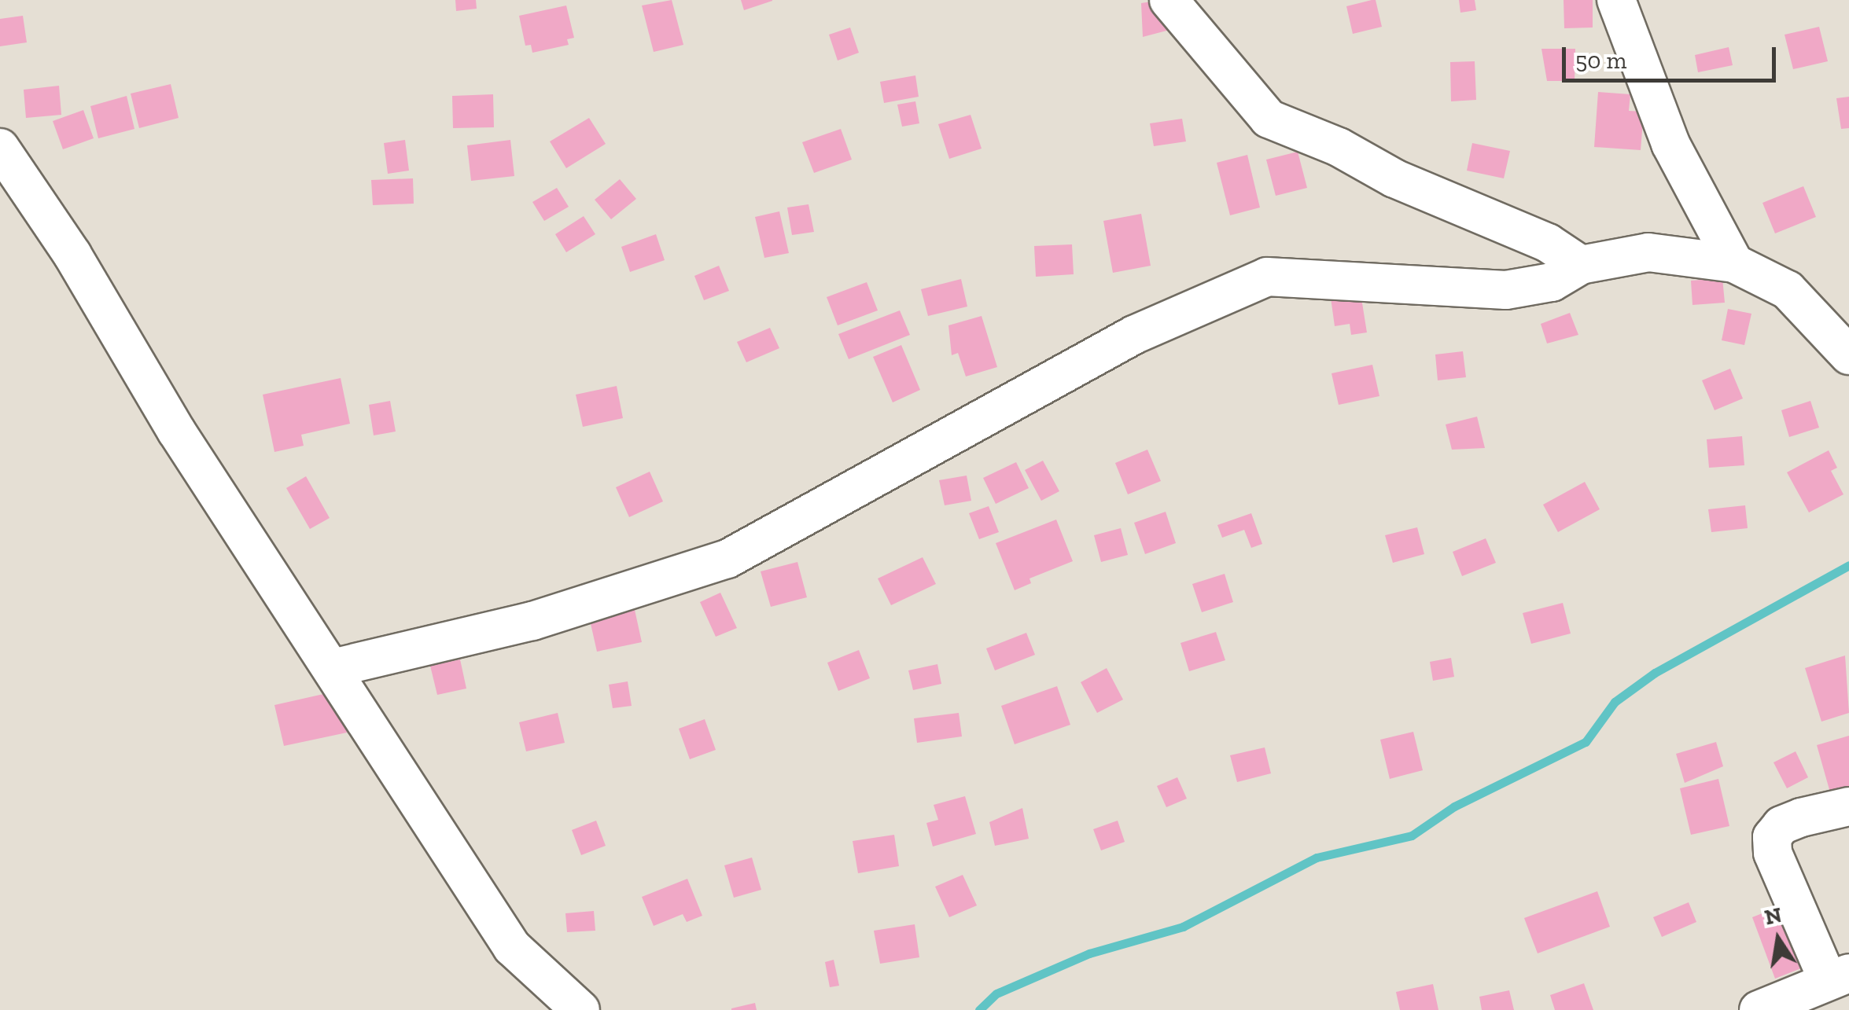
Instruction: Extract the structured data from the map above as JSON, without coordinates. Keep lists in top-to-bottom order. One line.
{"scale_bar":"50 m","north":"top"}
